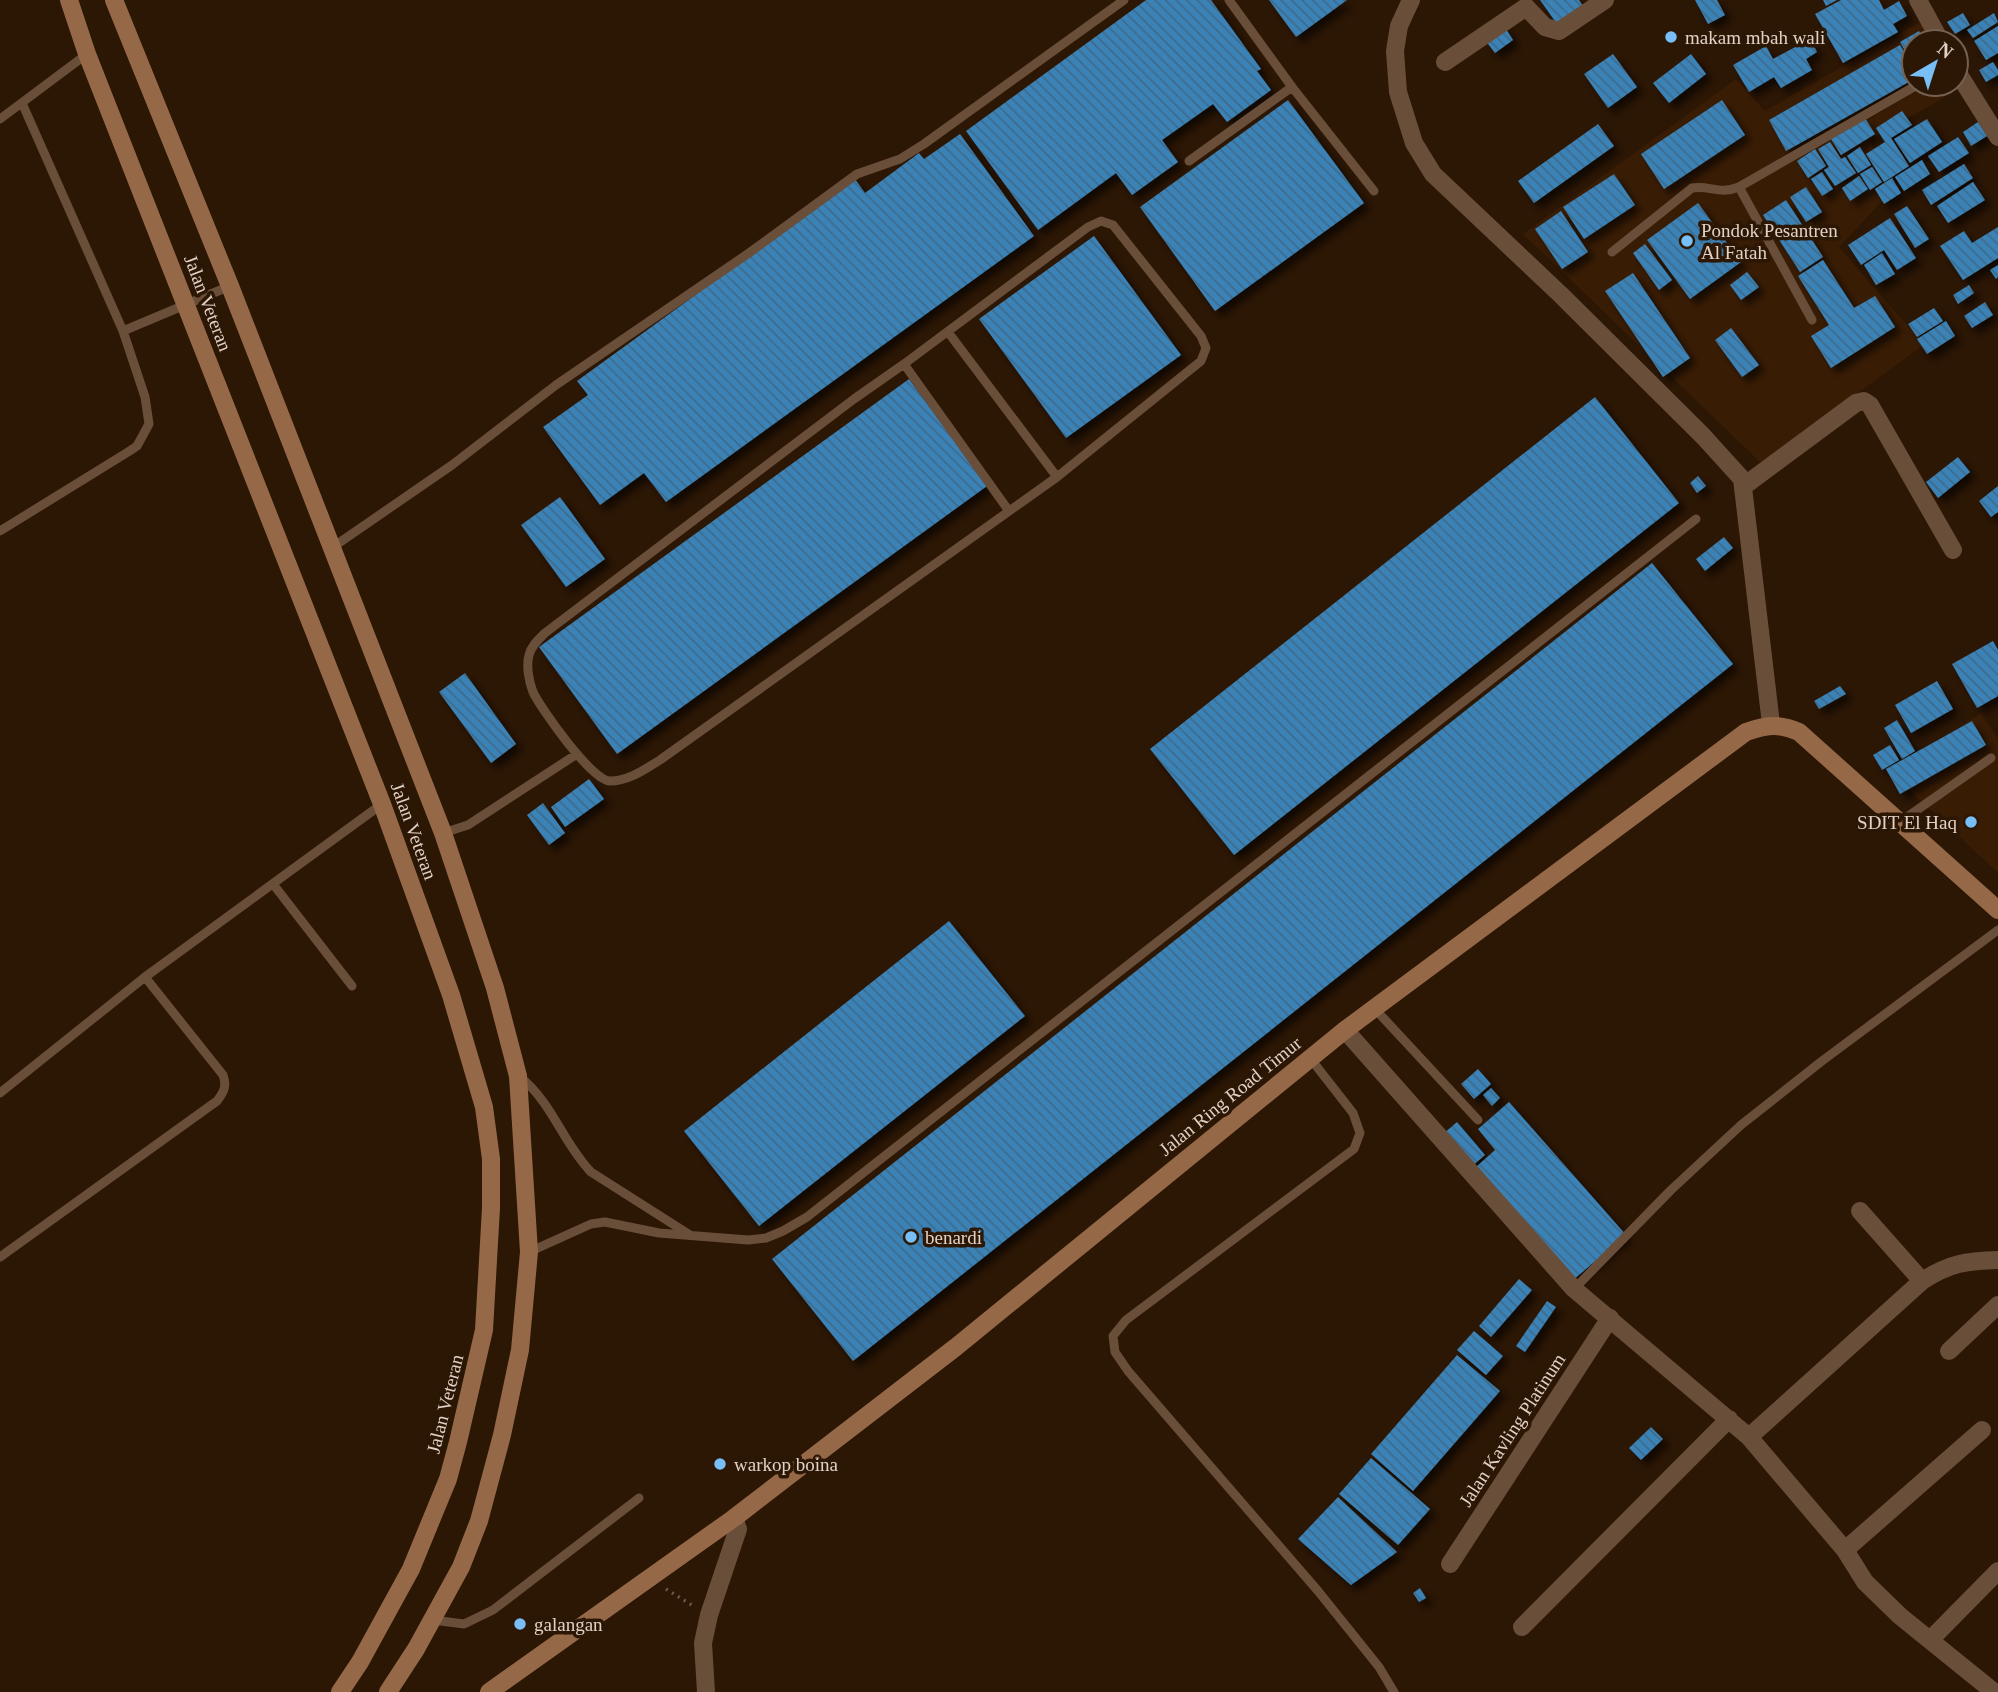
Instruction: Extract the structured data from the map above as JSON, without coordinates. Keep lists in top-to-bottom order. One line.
{"streets":{"main road":["Jalan Veteran","Jalan Ring Road Timur"],"street":["Jalan Kavling Platinum"]},"places":["makam mbah wali","Pondok Pesantren Al Fatah","SDIT El Haq","benardi","warkop boina","galangan"],"north":"top right"}
